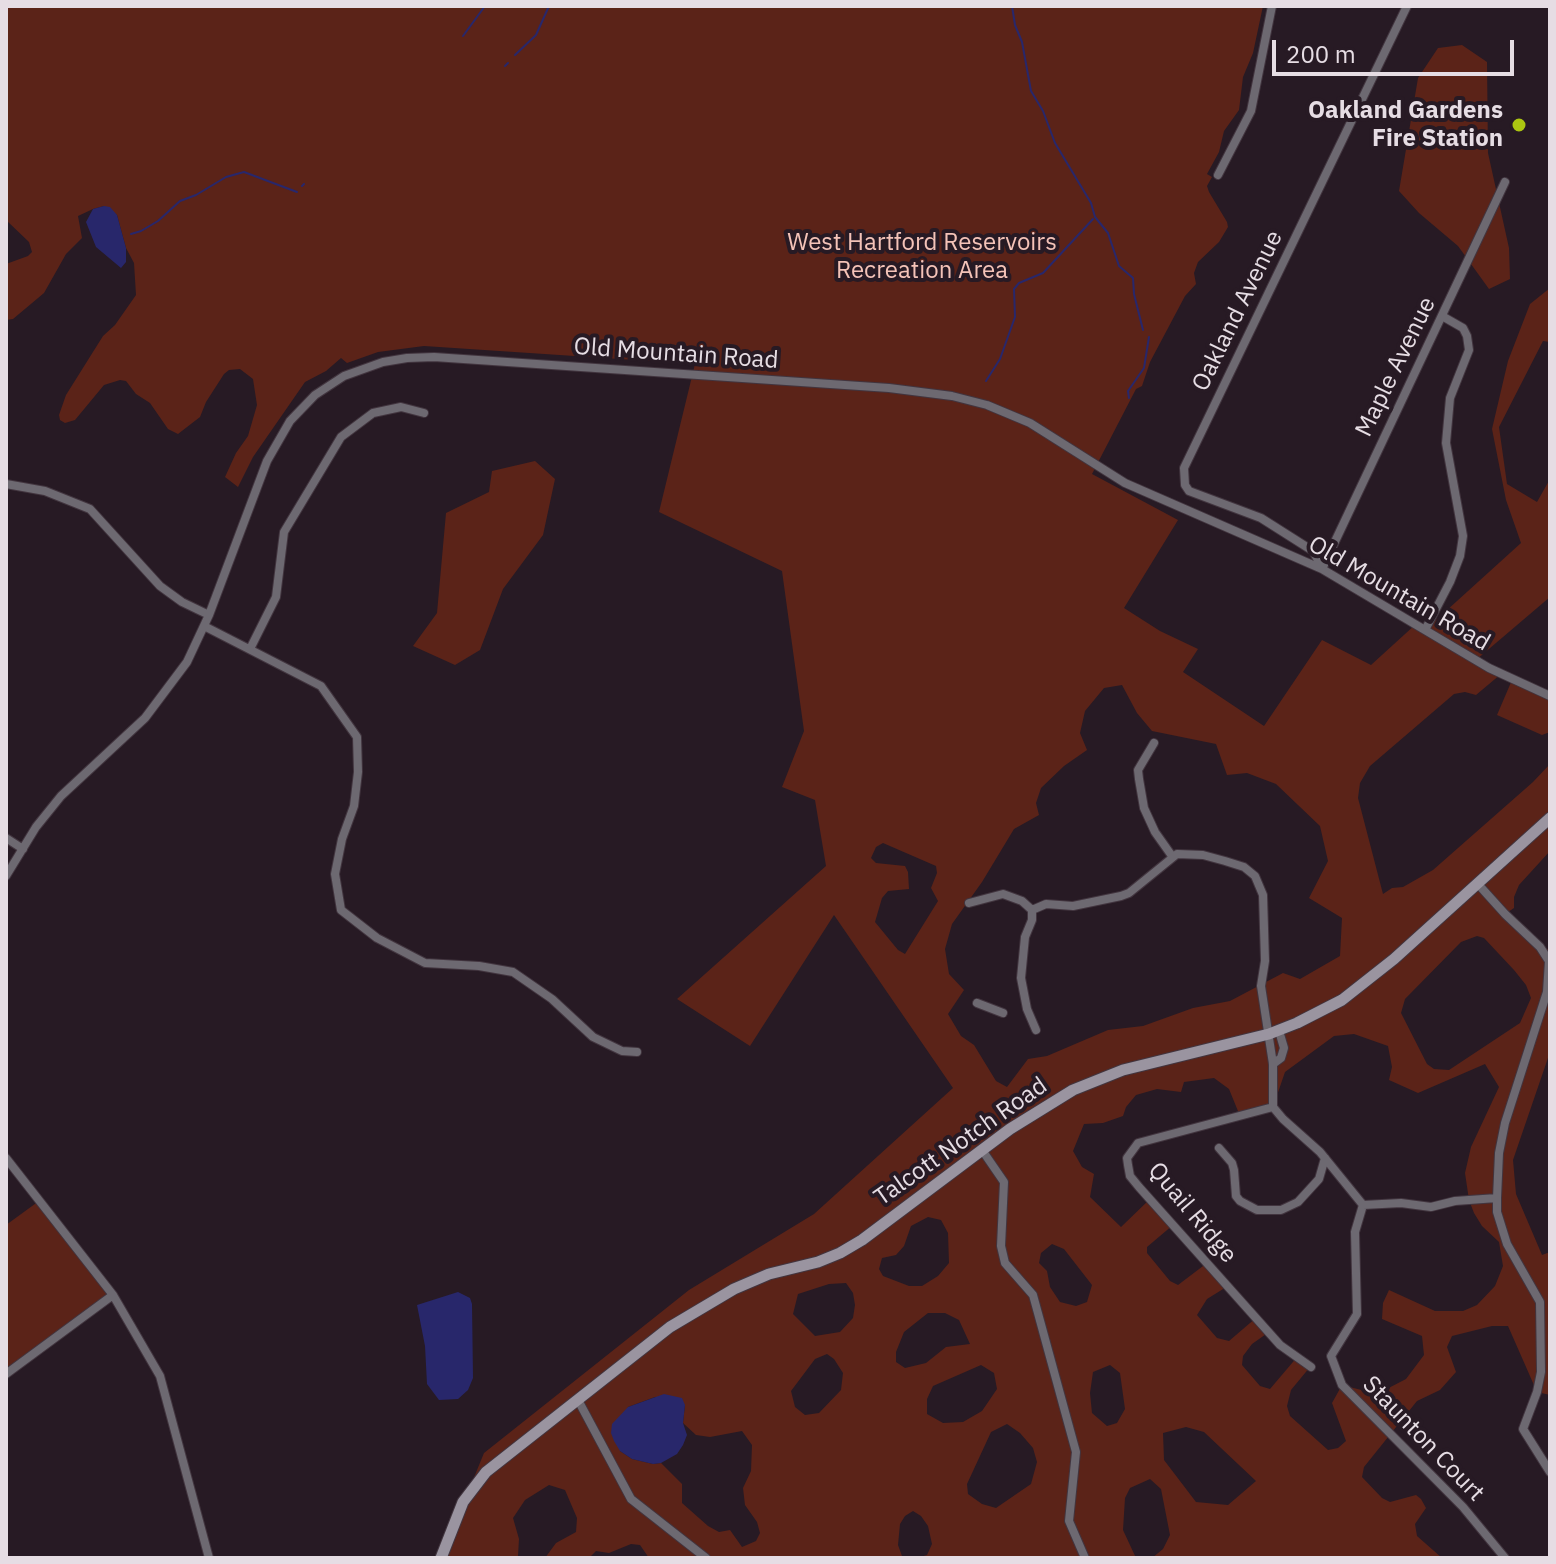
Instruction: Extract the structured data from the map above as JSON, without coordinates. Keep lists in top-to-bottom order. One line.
{"streets":{"street":["Oakland Avenue","Old Mountain Road","Maple Avenue","Talcott Notch Road","Quail Ridge","Staunton Court"]},"crossings":[["Oakland Avenue","Old Mountain Road"],["Oakland Avenue","Maple Avenue"],["Old Mountain Road","Maple Avenue"]],"parks":["West Hartford Reservoirs Recreation Area"],"places":["Oakland Gardens Fire Station"],"scale_bar":"200 m"}
